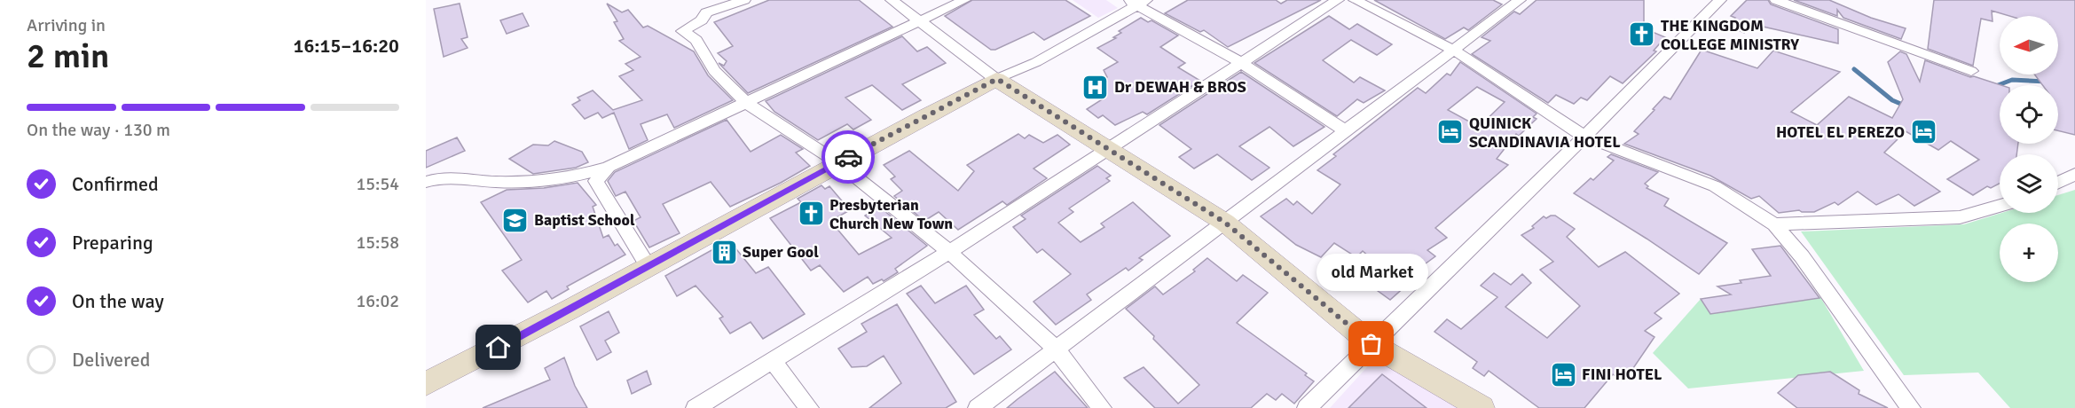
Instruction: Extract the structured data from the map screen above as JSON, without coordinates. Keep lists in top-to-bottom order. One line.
{"places":{"church":["THE KINGDOM COLLEGE MINISTRY","Presbyterian Church New Town"],"hospital":["Dr DEWAH & BROS"],"hotel":["QUINICK SCANDINAVIA HOTEL","HOTEL EL PEREZO","FINI HOTEL"],"school or university":["Baptist School"],"building":["Super Gool"],"other":["old Market"]},"north":"left","page":{"heading":["2 min","Arriving in","16:15–16:20"],"map_buttons":"+","bar":"On the way · 130 m","list":[["Confirmed","15:54"],["Preparing","15:58"],["On the way","16:02"],"Delivered"],"bubble":"old Market"}}
